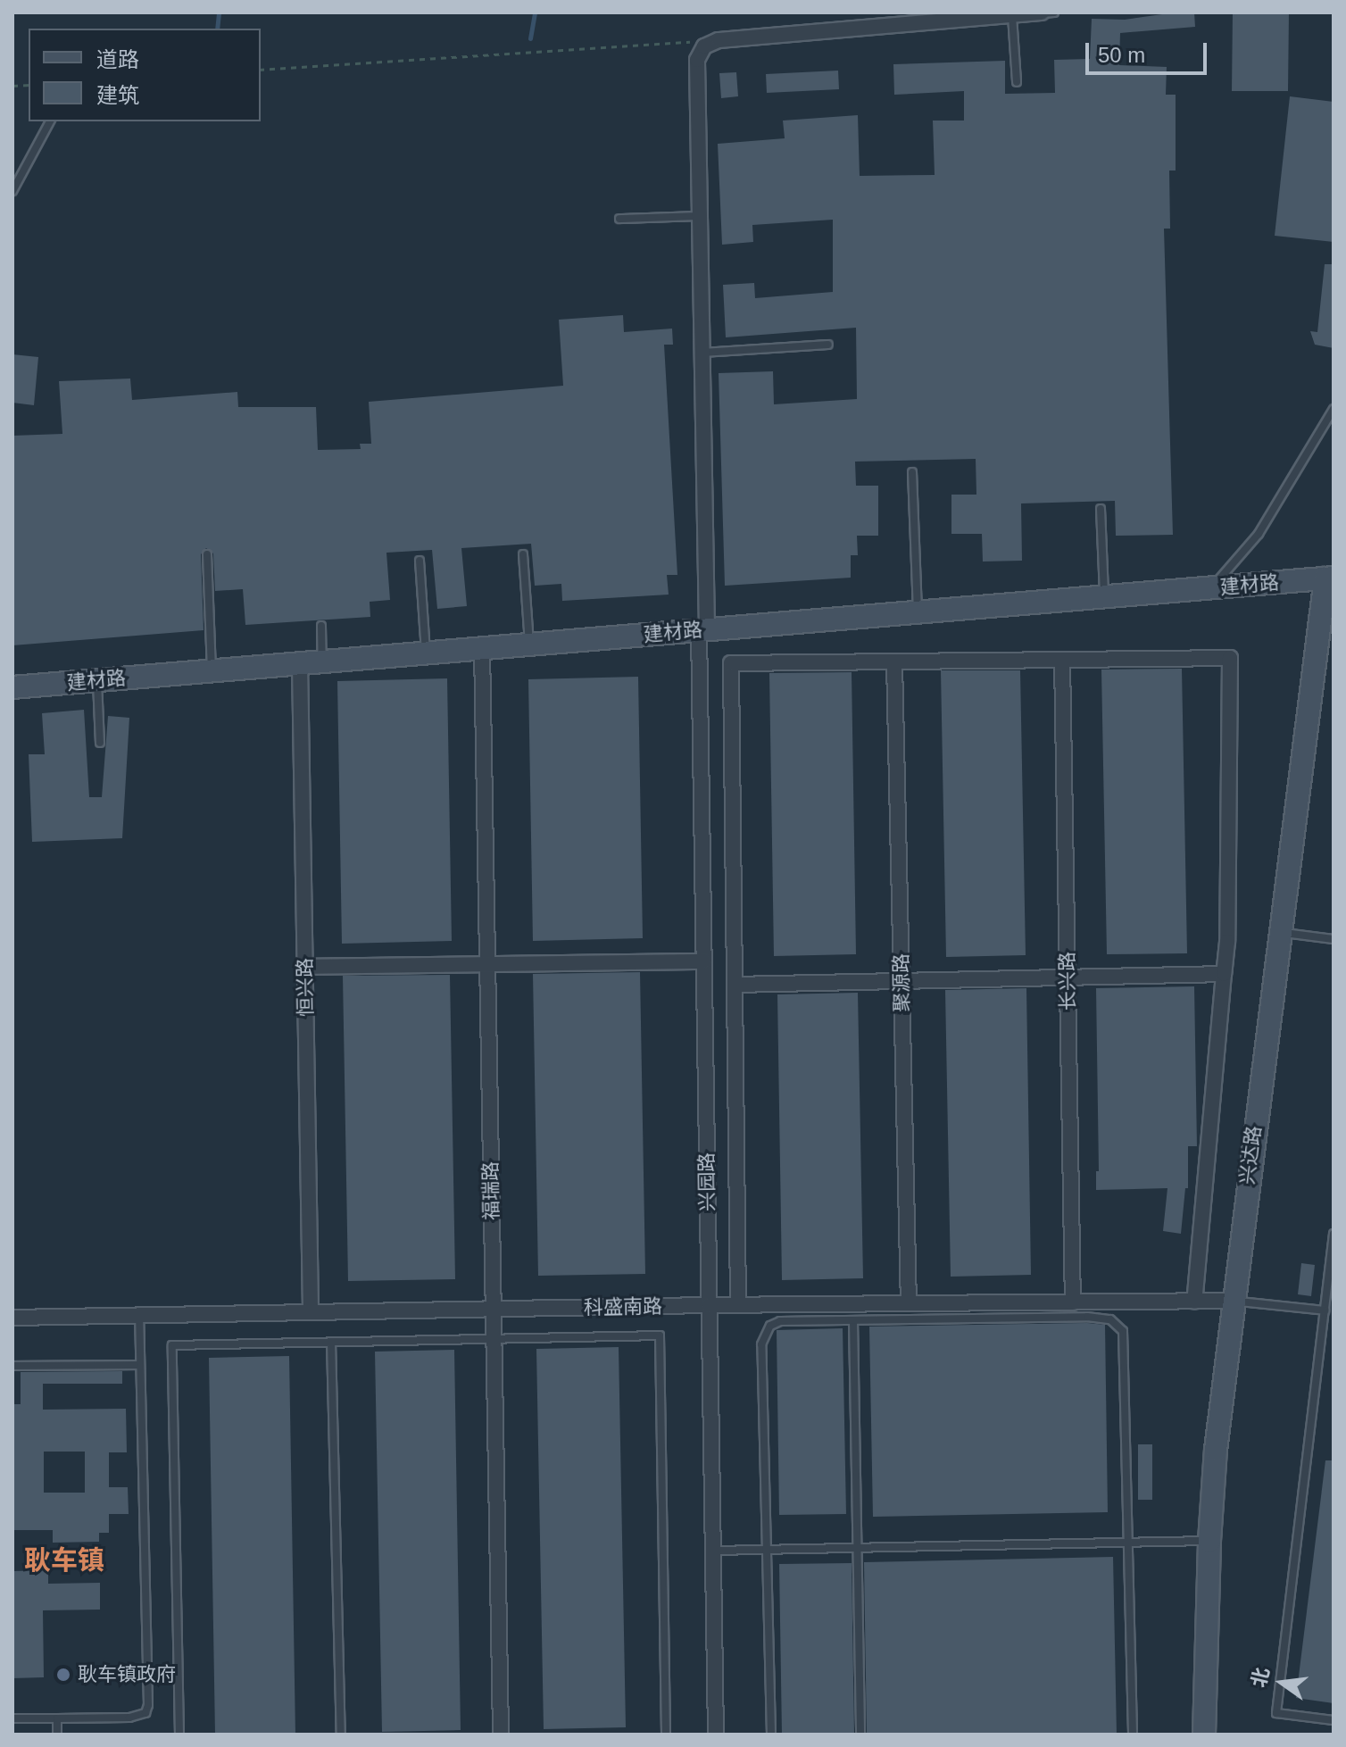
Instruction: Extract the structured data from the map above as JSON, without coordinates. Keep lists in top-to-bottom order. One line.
{"streets":{"street":["建材路","长兴路","聚源路","恒兴路","兴达路","兴园路","福瑞路","科盛南路"]},"crossings":[["建材路","恒兴路"],["建材路","兴达路"],["建材路","兴园路"],["建材路","福瑞路"],["长兴路","科盛南路"],["聚源路","科盛南路"],["恒兴路","科盛南路"],["兴达路","科盛南路"],["兴园路","科盛南路"],["福瑞路","科盛南路"]],"districts":["耿车镇"],"places":["耿车镇政府"],"legend":["道路","建筑"],"scale_bar":"50 m","north":"left"}
